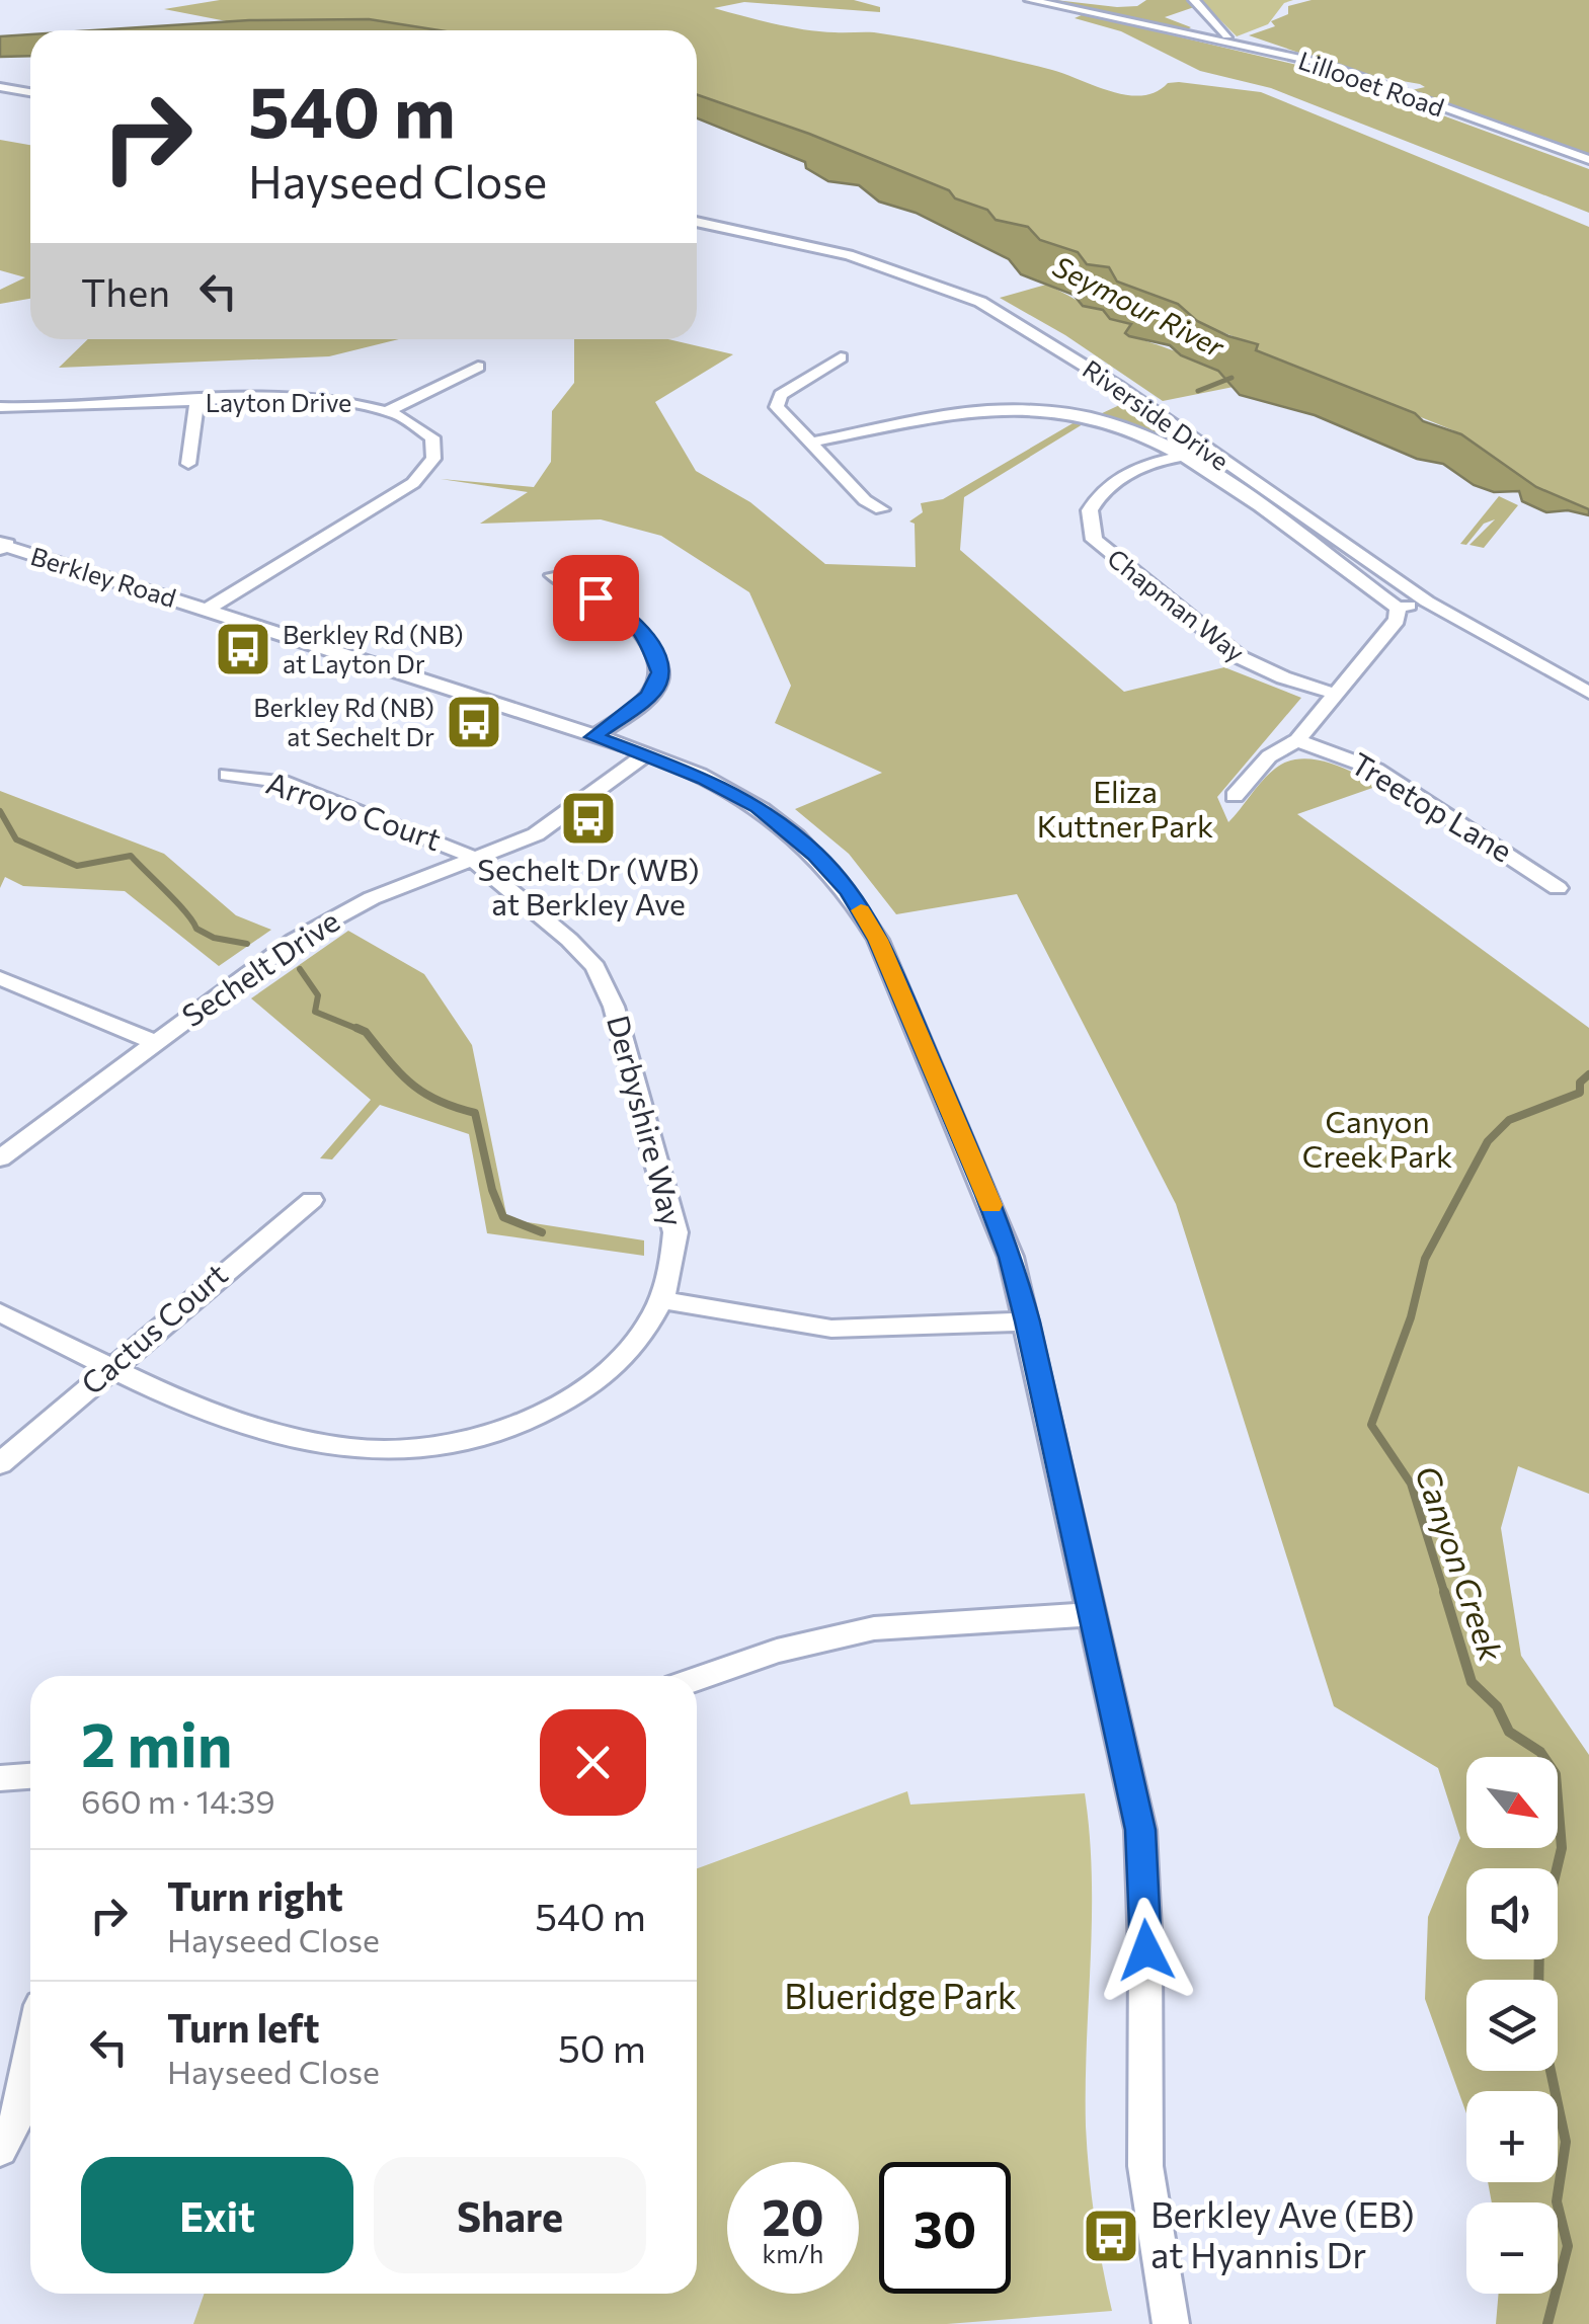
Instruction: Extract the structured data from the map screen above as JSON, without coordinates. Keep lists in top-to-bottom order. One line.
{"streets":{"street":["Lillooet Road","Layton Drive","Riverside Drive","Berkley Road","Chapman Way","Treetop Lane","Arroyo Court","Sechelt Drive","Derbyshire Way","Cactus Court"]},"crossings":[["Layton Drive","Berkley Road"],["Riverside Drive","Chapman Way"],["Berkley Road","Sechelt Drive"],["Arroyo Court","Sechelt Drive"],["Arroyo Court","Derbyshire Way"],["Sechelt Drive","Derbyshire Way"],["Derbyshire Way","Cactus Court"]],"water":["Seymour River","Canyon Creek"],"parks":["Eliza Kuttner Park","Canyon Creek Park","Blueridge Park"],"places":{"bus stop":["Berkley Rd (NB) at Layton Dr","Berkley Rd (NB) at Sechelt Dr","Sechelt Dr (WB) at Berkley Ave","Berkley Ave (EB) at Hyannis Dr"]},"north":"bottom right","page":{"turn":["540 m","Hayseed Close"],"then":"Then","heading":["2 min","660 m · 14:39"],"map_buttons":["+","−"],"list":[{"name":"Turn right","note":"Hayseed Close","value":"540 m"},{"name":"Turn left","note":"Hayseed Close","value":"50 m"}],"buttons":["Exit","Share"],"speed":"20 km/h","limit":"30"}}
